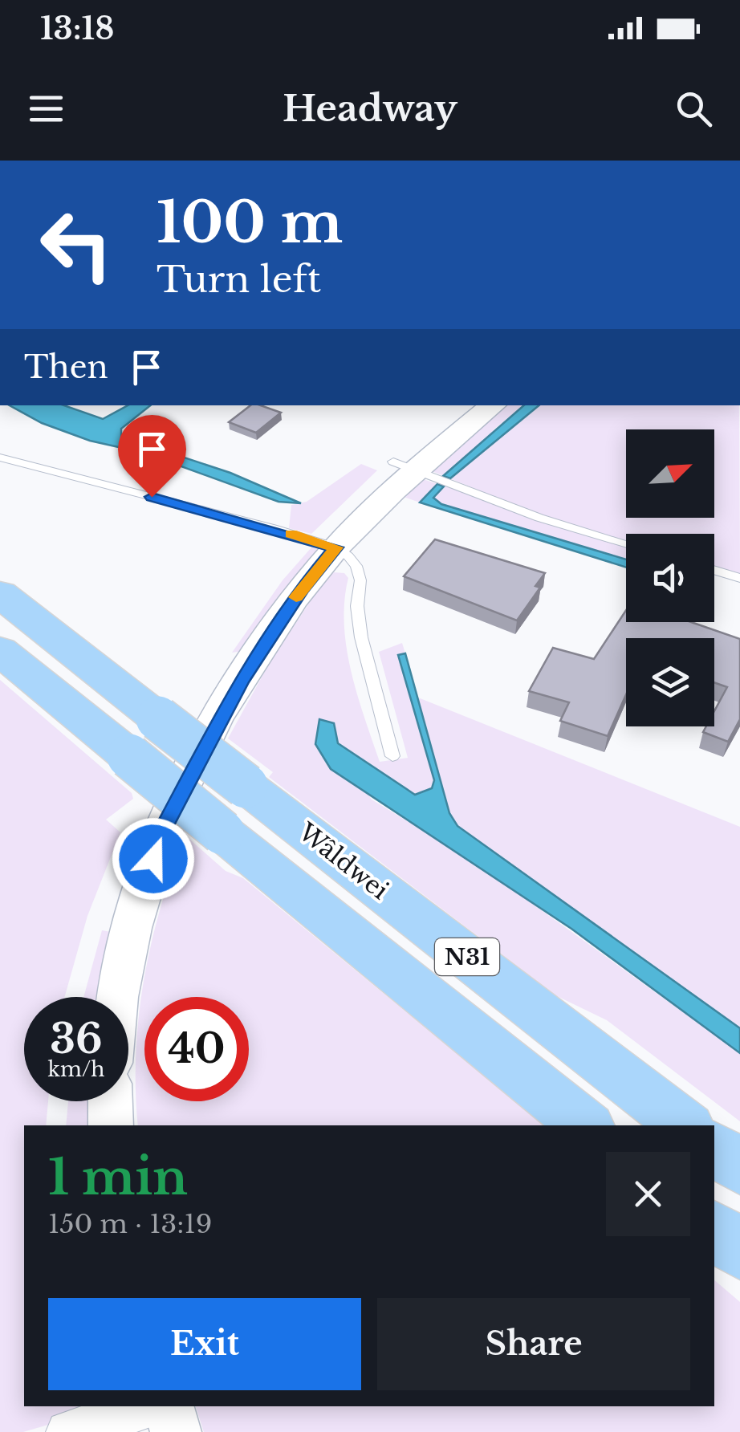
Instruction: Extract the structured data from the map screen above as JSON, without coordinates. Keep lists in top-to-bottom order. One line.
{"streets":{"highway":["Wâldwei","N31"]},"north":"top right","page":{"status":"13:18","header":"Headway","turn":["100 m","Turn left"],"then":"Then","speed":"36 km/h","limit":"40","heading":["1 min","150 m · 13:19"],"buttons":["Exit","Share"]}}
